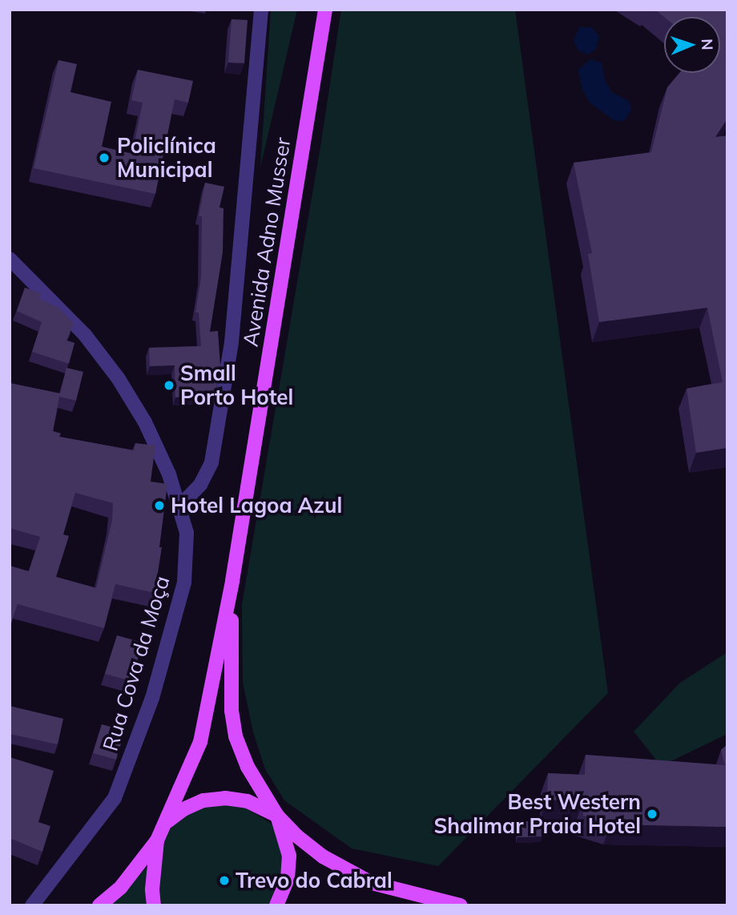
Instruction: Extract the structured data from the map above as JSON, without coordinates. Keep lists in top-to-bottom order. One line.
{"streets":{"main road":["Avenida Adno Musser"],"street":["Rua Cova da Moça"]},"places":["Policlínica Municipal","Small Porto Hotel","Hotel Lagoa Azul","Best Western Shalimar Praia Hotel","Trevo do Cabral"],"north":"right"}
